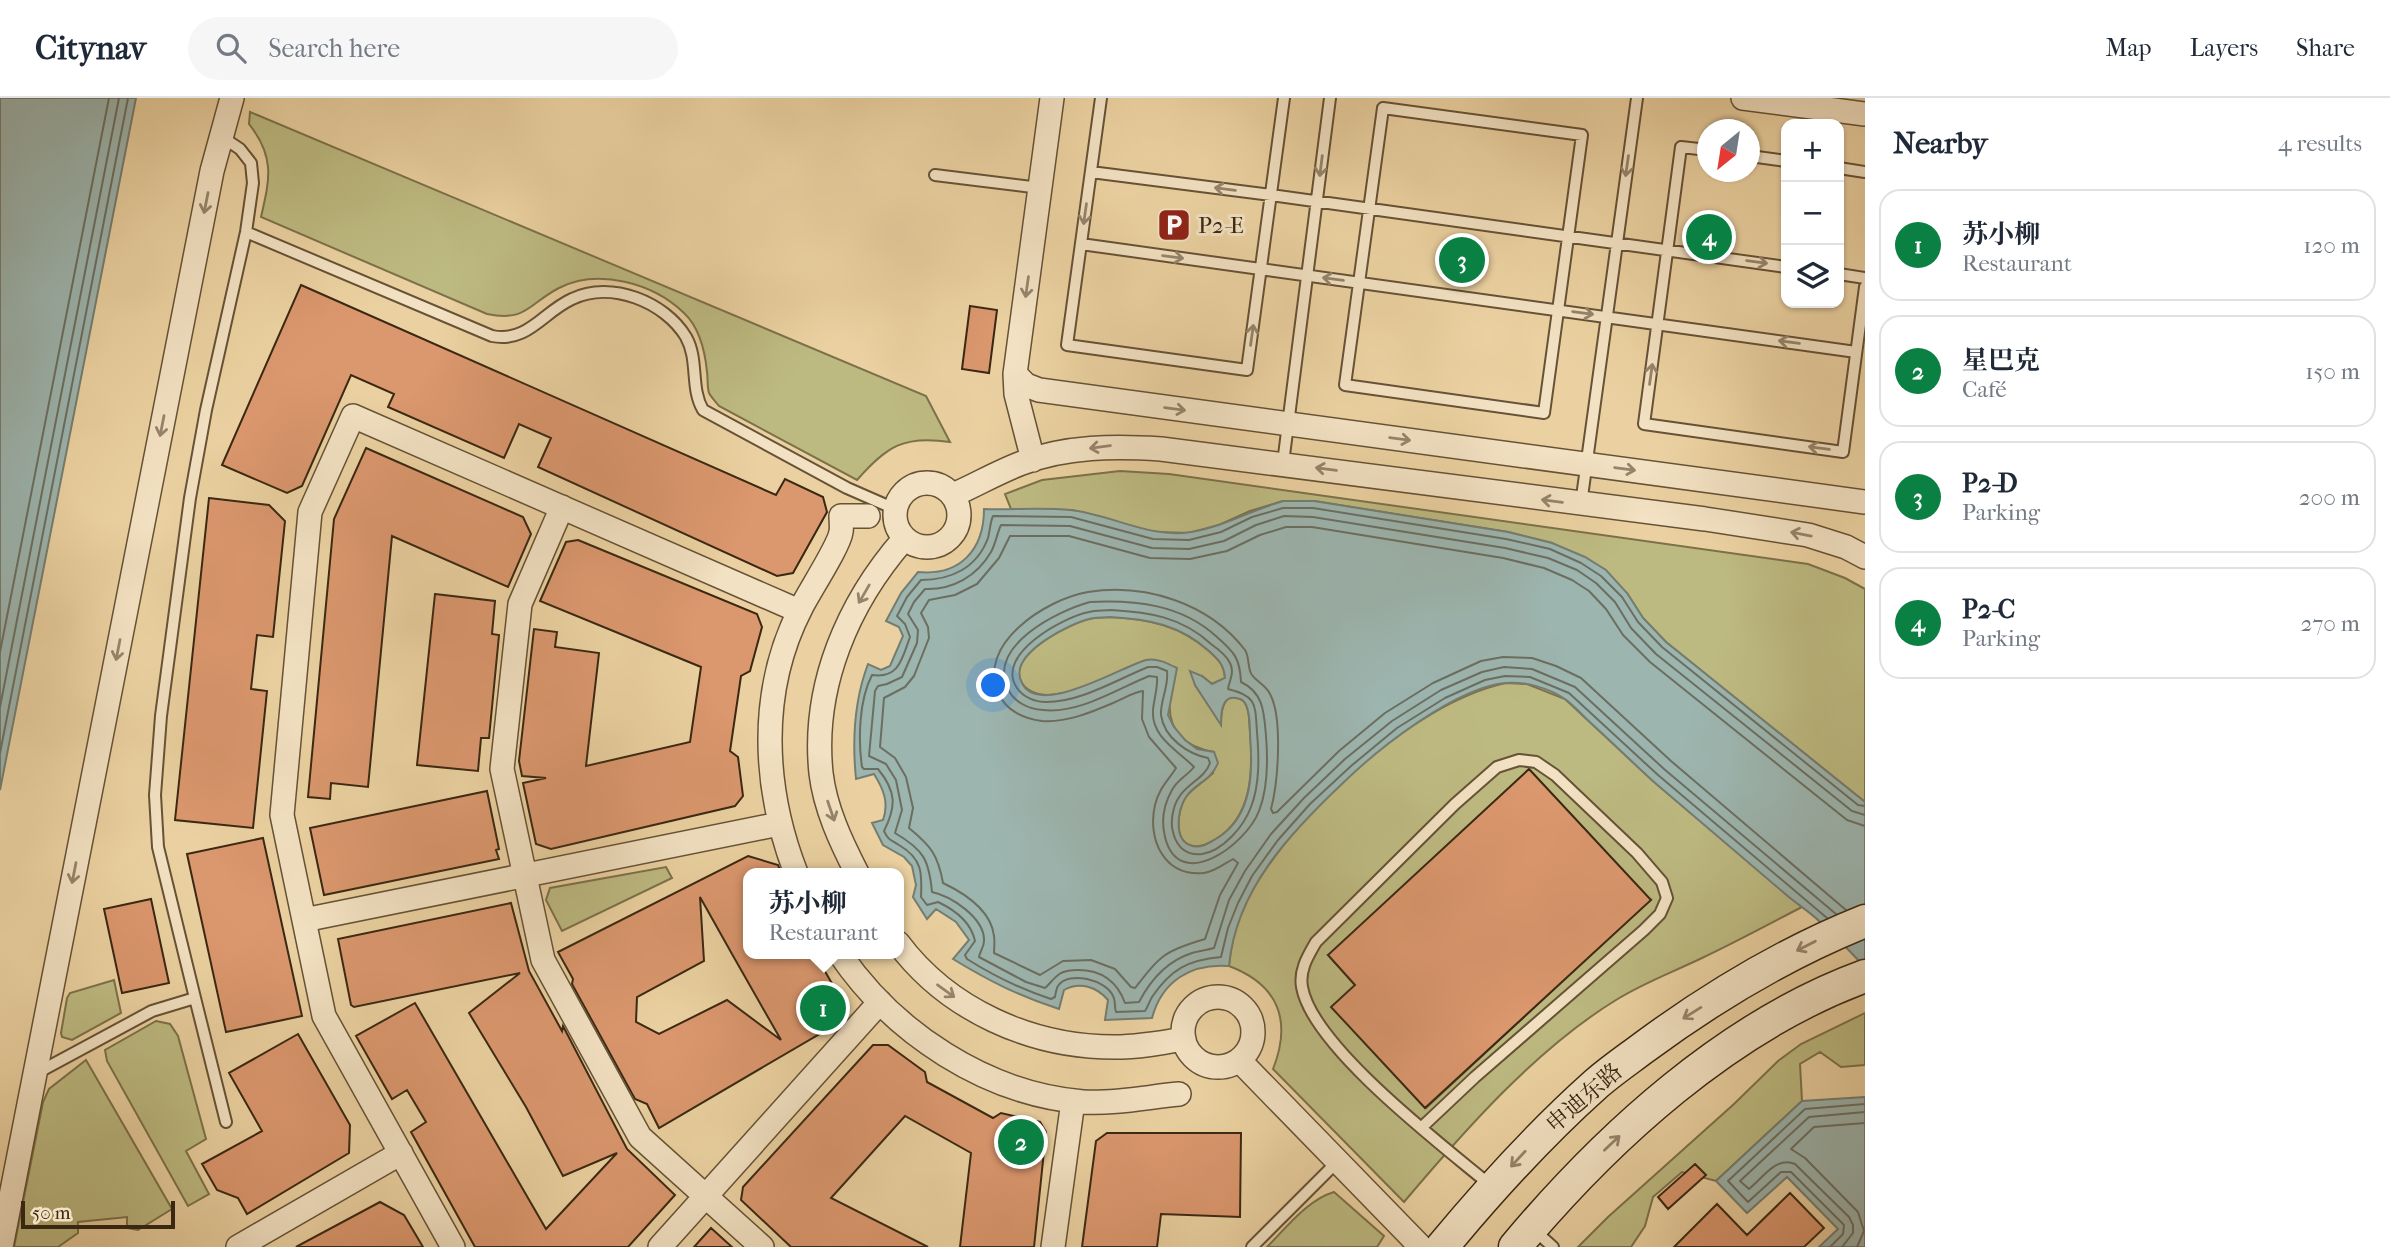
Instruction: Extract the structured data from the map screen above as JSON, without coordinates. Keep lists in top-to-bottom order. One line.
{"streets":{"street":["申迪东路"]},"places":{"parking":["P2-E"]},"scale_bar":"50 m","north":"bottom left","page":{"header":"Citynav","search":"Search here","nav":["Map","Layers","Share"],"heading":["Nearby","4 results"],"map_buttons":["+","−"],"list":[{"mark":"1","name":"苏小柳","note":"Restaurant","value":"120 m"},{"mark":"2","name":"星巴克","note":"Café","value":"150 m"},{"mark":"3","name":"P2-D","note":"Parking","value":"200 m"},{"mark":"4","name":"P2-C","note":"Parking","value":"270 m"}],"pins":["4","3","1","2"],"popup":["苏小柳","Restaurant"],"scale":"50 m"}}
